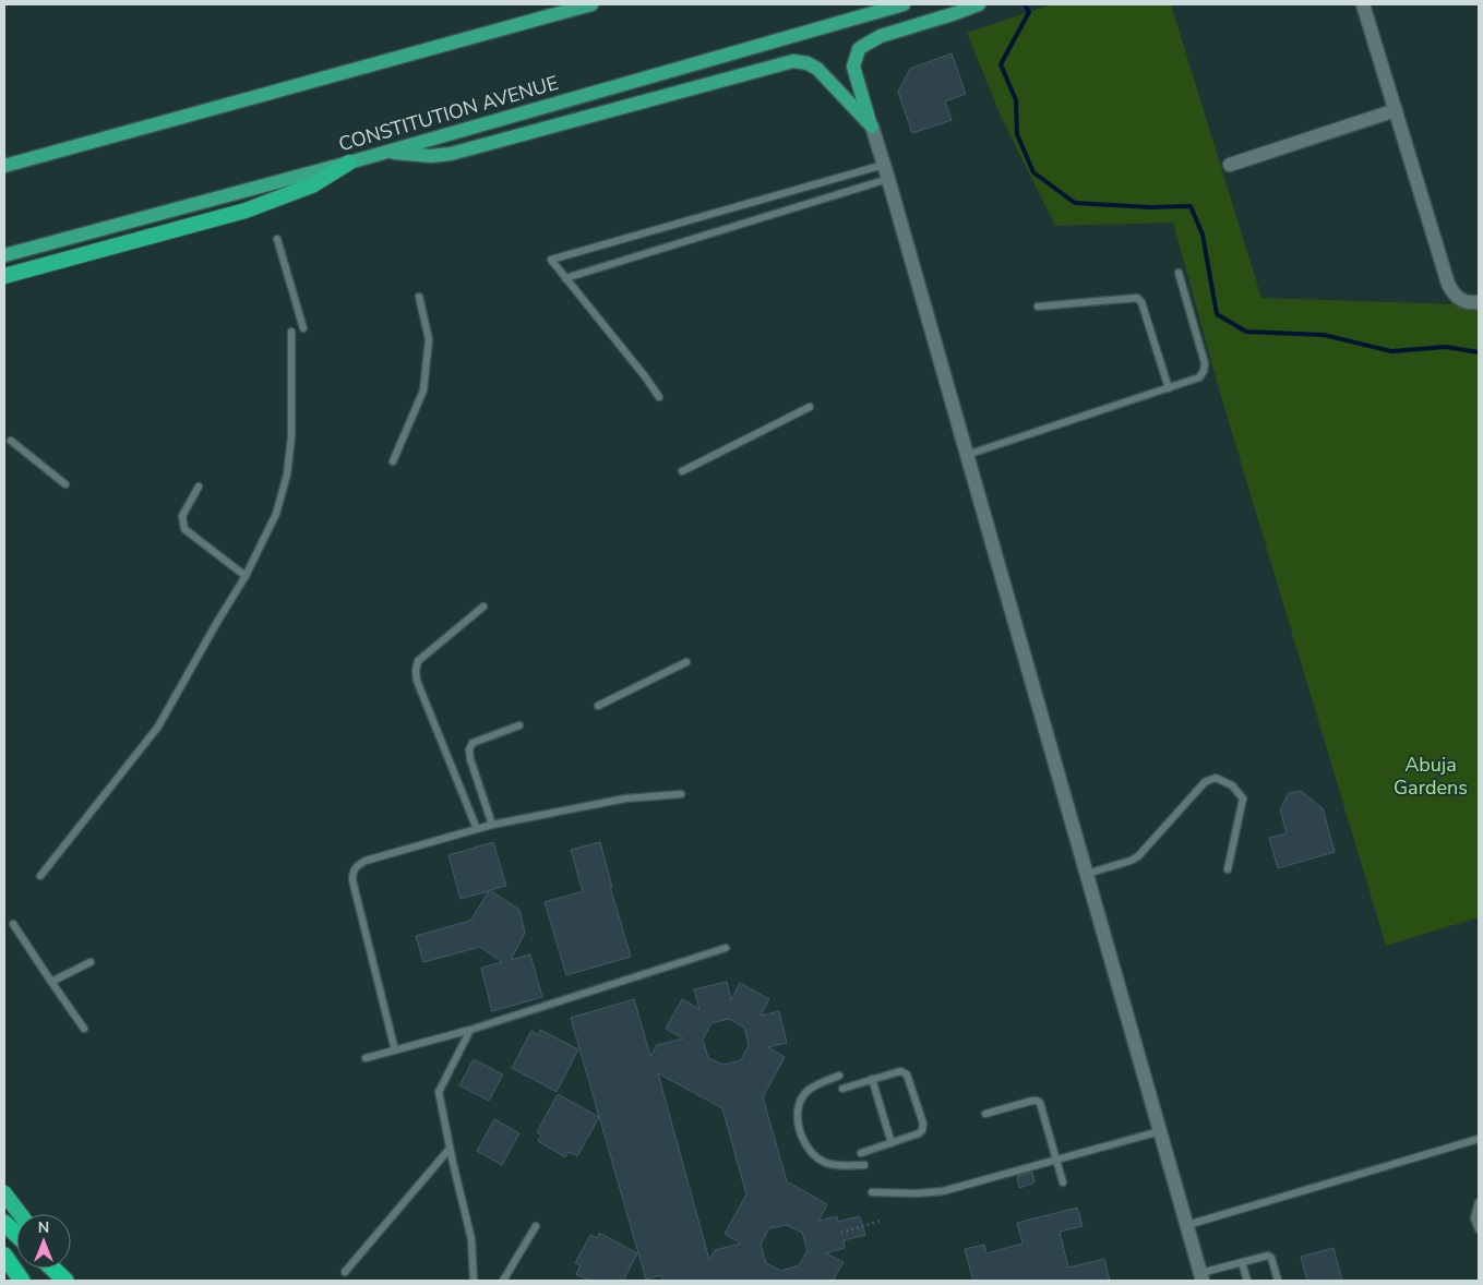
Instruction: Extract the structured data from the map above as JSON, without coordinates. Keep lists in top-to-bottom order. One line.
{"streets":{"main road":["CONSTITUTION AVENUE"]},"parks":["Abuja Gardens"],"north":"top"}
